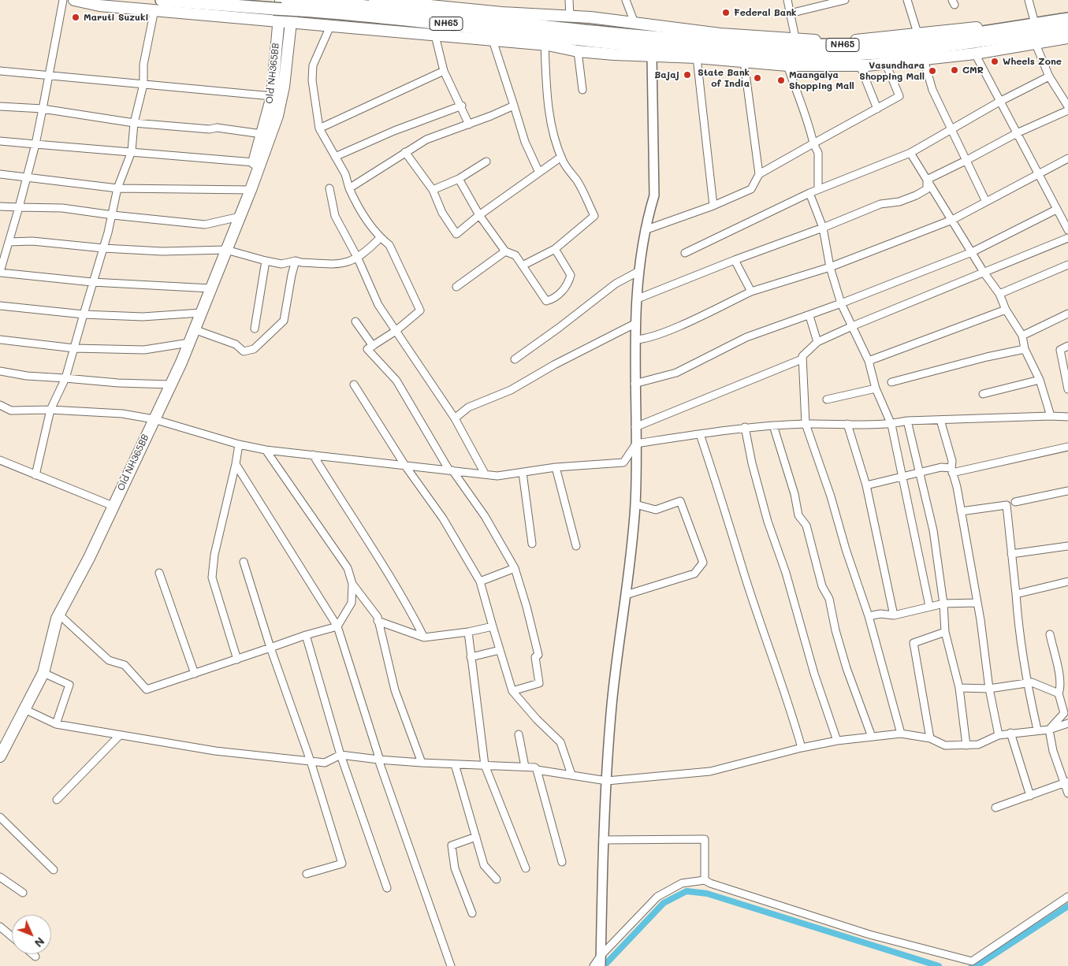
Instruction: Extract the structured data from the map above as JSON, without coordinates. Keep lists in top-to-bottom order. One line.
{"streets":{"highway":["NH65"],"main road":["Old NH365BB"]},"crossings":[["NH65","Old NH365BB"]],"places":["Federal Bank","Maruti Suzuki","Wheels Zone","CMR","Vasundhara Shopping Mall","Bajaj","State Bank of India","Maangalya Shopping Mall"],"north":"bottom right"}
